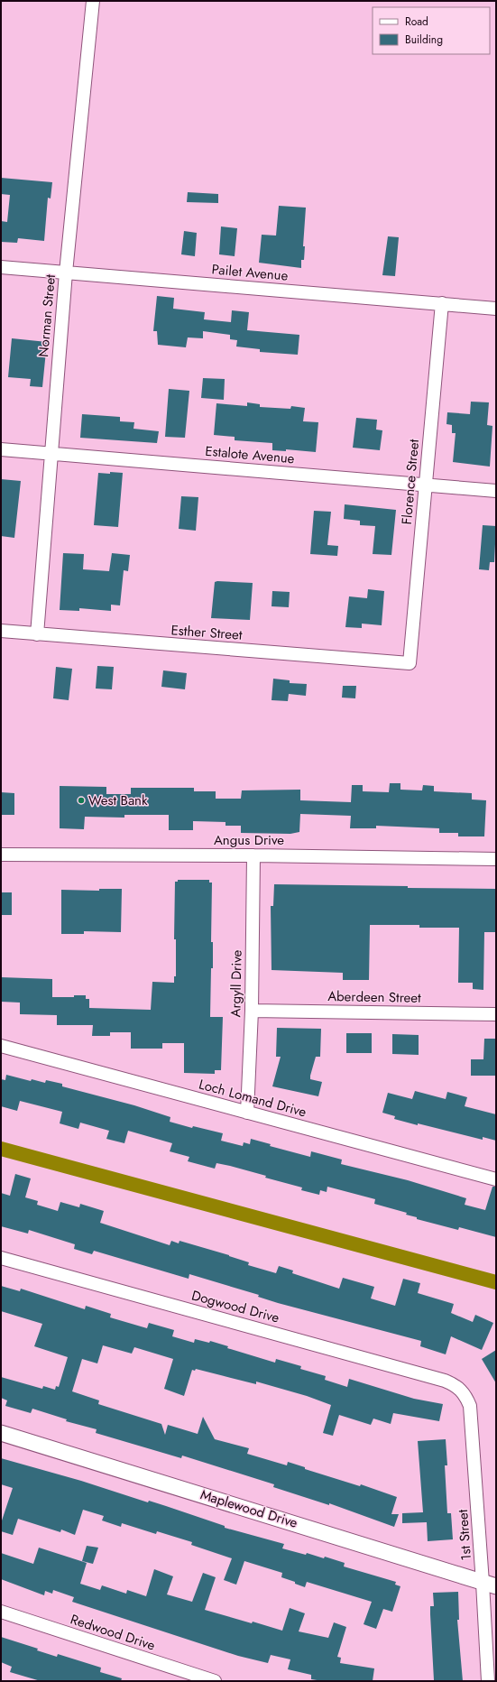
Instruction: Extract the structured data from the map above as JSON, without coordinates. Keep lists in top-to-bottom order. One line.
{"streets":{"street":["Pailet Avenue","Norman Street","Estalote Avenue","Florence Street","Esther Street","Angus Drive","Argyll Drive","Aberdeen Street","Loch Lomand Drive","Dogwood Drive","Maplewood Drive","1st Street","Redwood Drive"]},"crossings":[["Pailet Avenue","Norman Street"],["Pailet Avenue","Florence Street"],["Norman Street","Estalote Avenue"],["Norman Street","Esther Street"],["Estalote Avenue","Florence Street"],["Florence Street","Esther Street"],["Angus Drive","Argyll Drive"],["Argyll Drive","Aberdeen Street"],["Argyll Drive","Loch Lomand Drive"],["Dogwood Drive","1st Street"],["Maplewood Drive","1st Street"]],"places":["West Bank"],"legend":["Road","Building"]}
